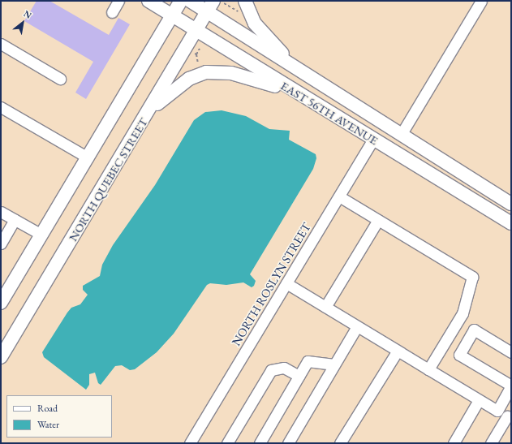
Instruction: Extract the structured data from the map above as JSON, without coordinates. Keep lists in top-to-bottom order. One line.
{"streets":{"main road":["EAST 56TH AVENUE","NORTH QUEBEC STREET"],"street":["NORTH ROSLYN STREET"]},"crossings":[["EAST 56TH AVENUE","NORTH QUEBEC STREET"],["EAST 56TH AVENUE","NORTH ROSLYN STREET"]],"legend":["Road","Water"],"north":"top right"}
